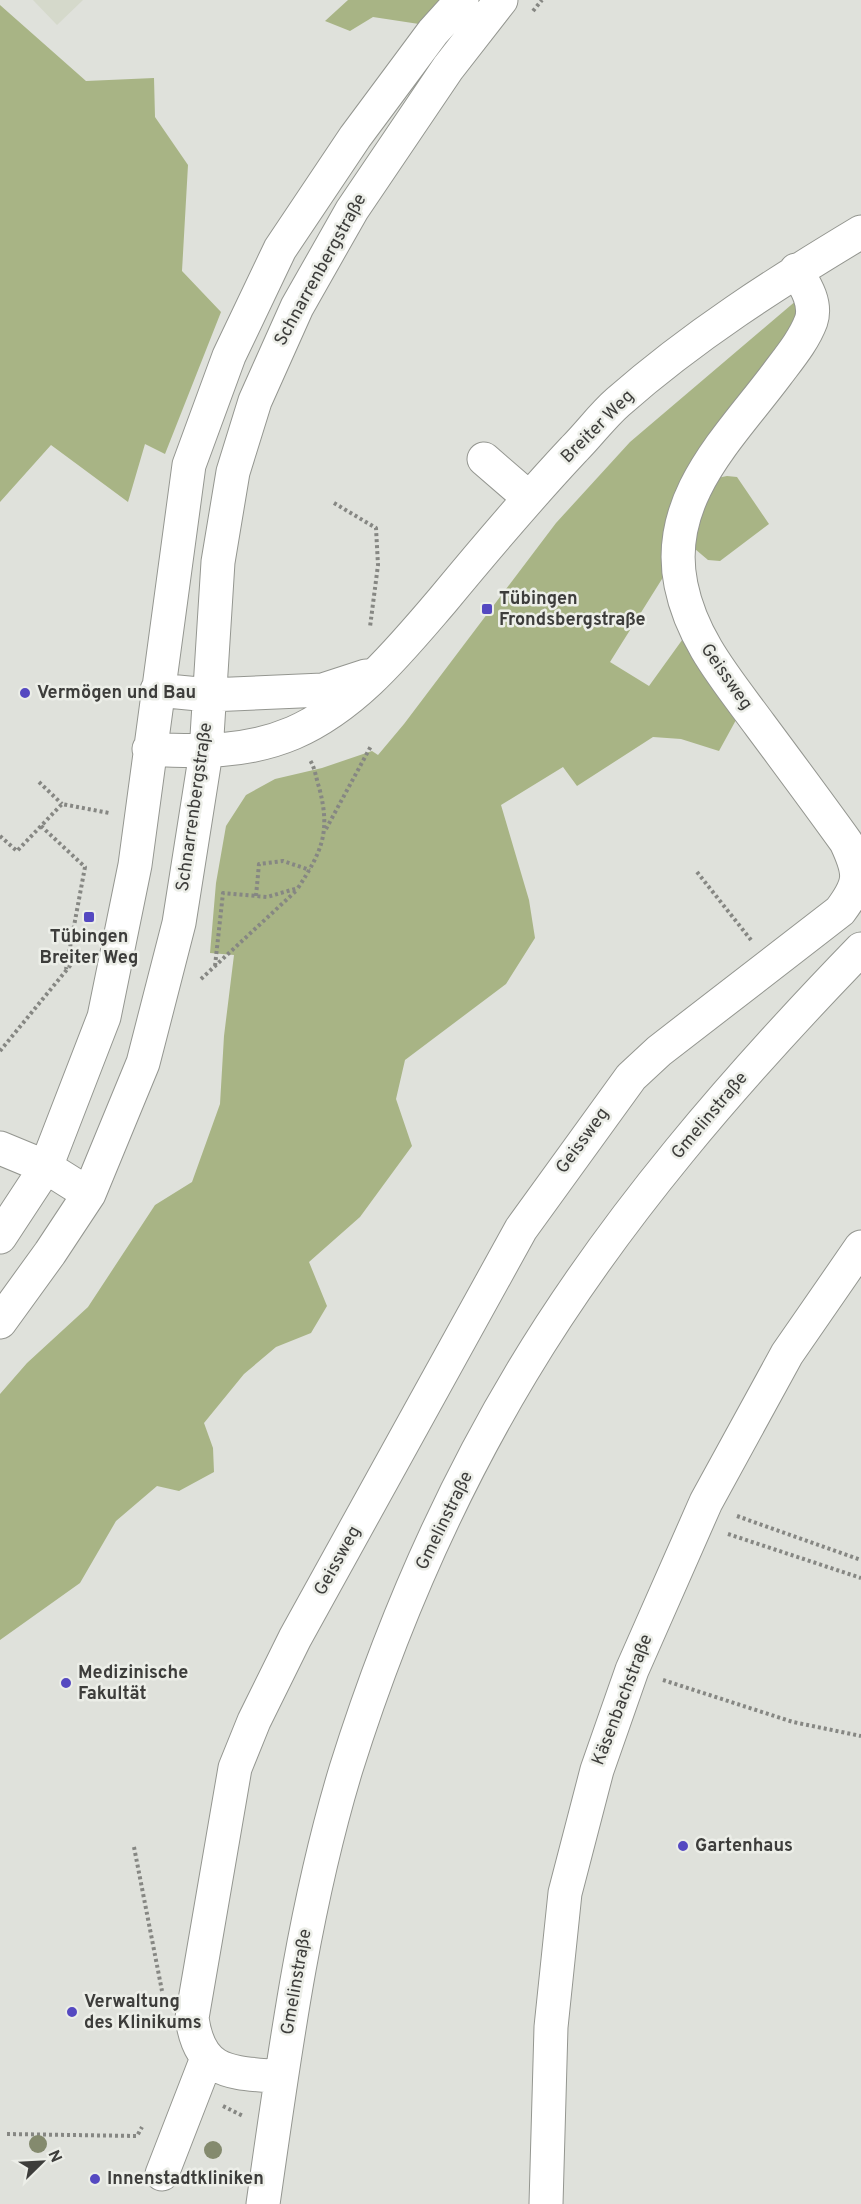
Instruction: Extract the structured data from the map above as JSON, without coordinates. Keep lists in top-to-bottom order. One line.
{"streets":{"street":["Schnarrenbergstraße","Breiter Weg","Geissweg","Gmelinstraße","Käsenbachstraße"]},"crossings":[["Schnarrenbergstraße","Breiter Weg"],["Breiter Weg","Geissweg"]],"places":{"transit":["Tübingen Frondsbergstraße","Tübingen Breiter Weg"],"other":["Vermögen und Bau","Medizinische Fakultät","Gartenhaus","Verwaltung des Klinikums","Innenstadtkliniken"]},"north":"top right"}
